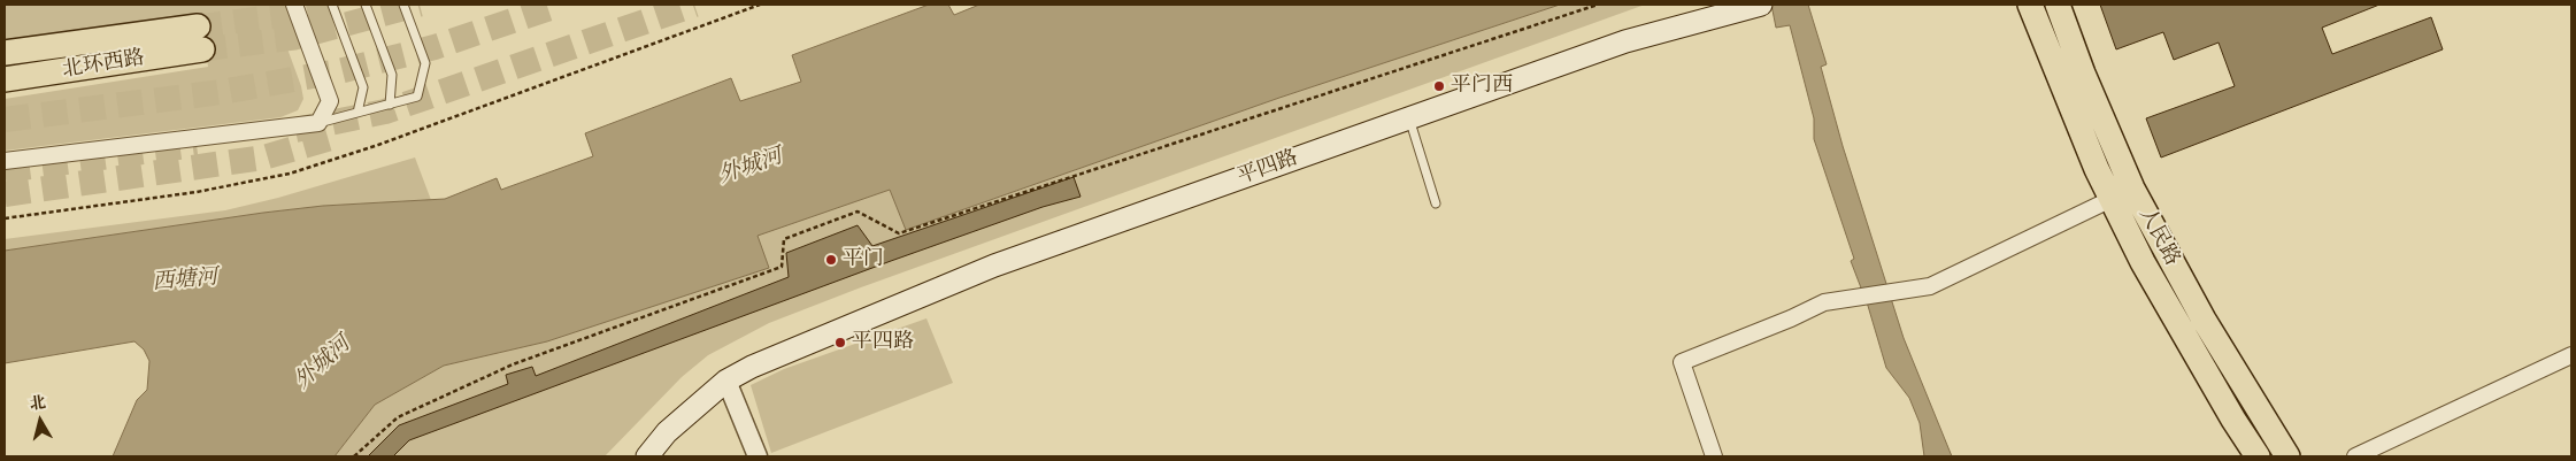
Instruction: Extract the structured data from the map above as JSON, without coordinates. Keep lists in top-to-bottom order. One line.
{"streets":{"main road":["北环西路","平四路","人民路"]},"water":["外城河","西塘河"],"places":["平门西","平门","平四路"],"north":"top"}
